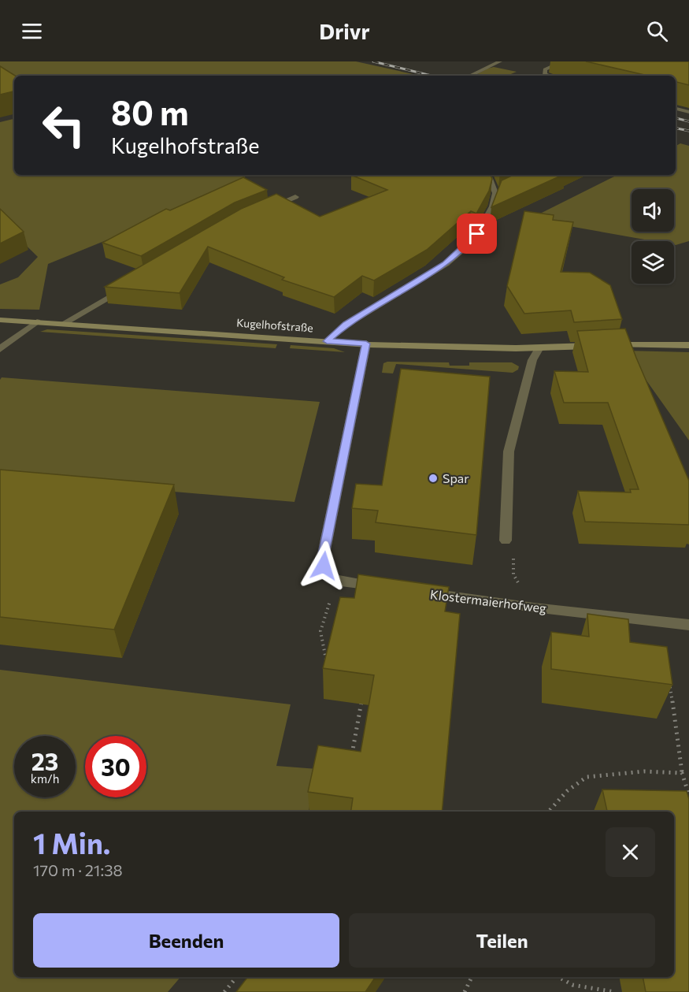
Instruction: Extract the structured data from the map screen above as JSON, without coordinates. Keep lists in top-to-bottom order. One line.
{"streets":{"street":["Kugelhofstraße","Klostermaierhofweg"]},"places":["Spar"],"page":{"header":"Drivr","turn":["80 m","Kugelhofstraße"],"speed":"23 km/h","limit":"30","heading":["1 Min.","170 m · 21:38"],"buttons":["Beenden","Teilen"]}}
